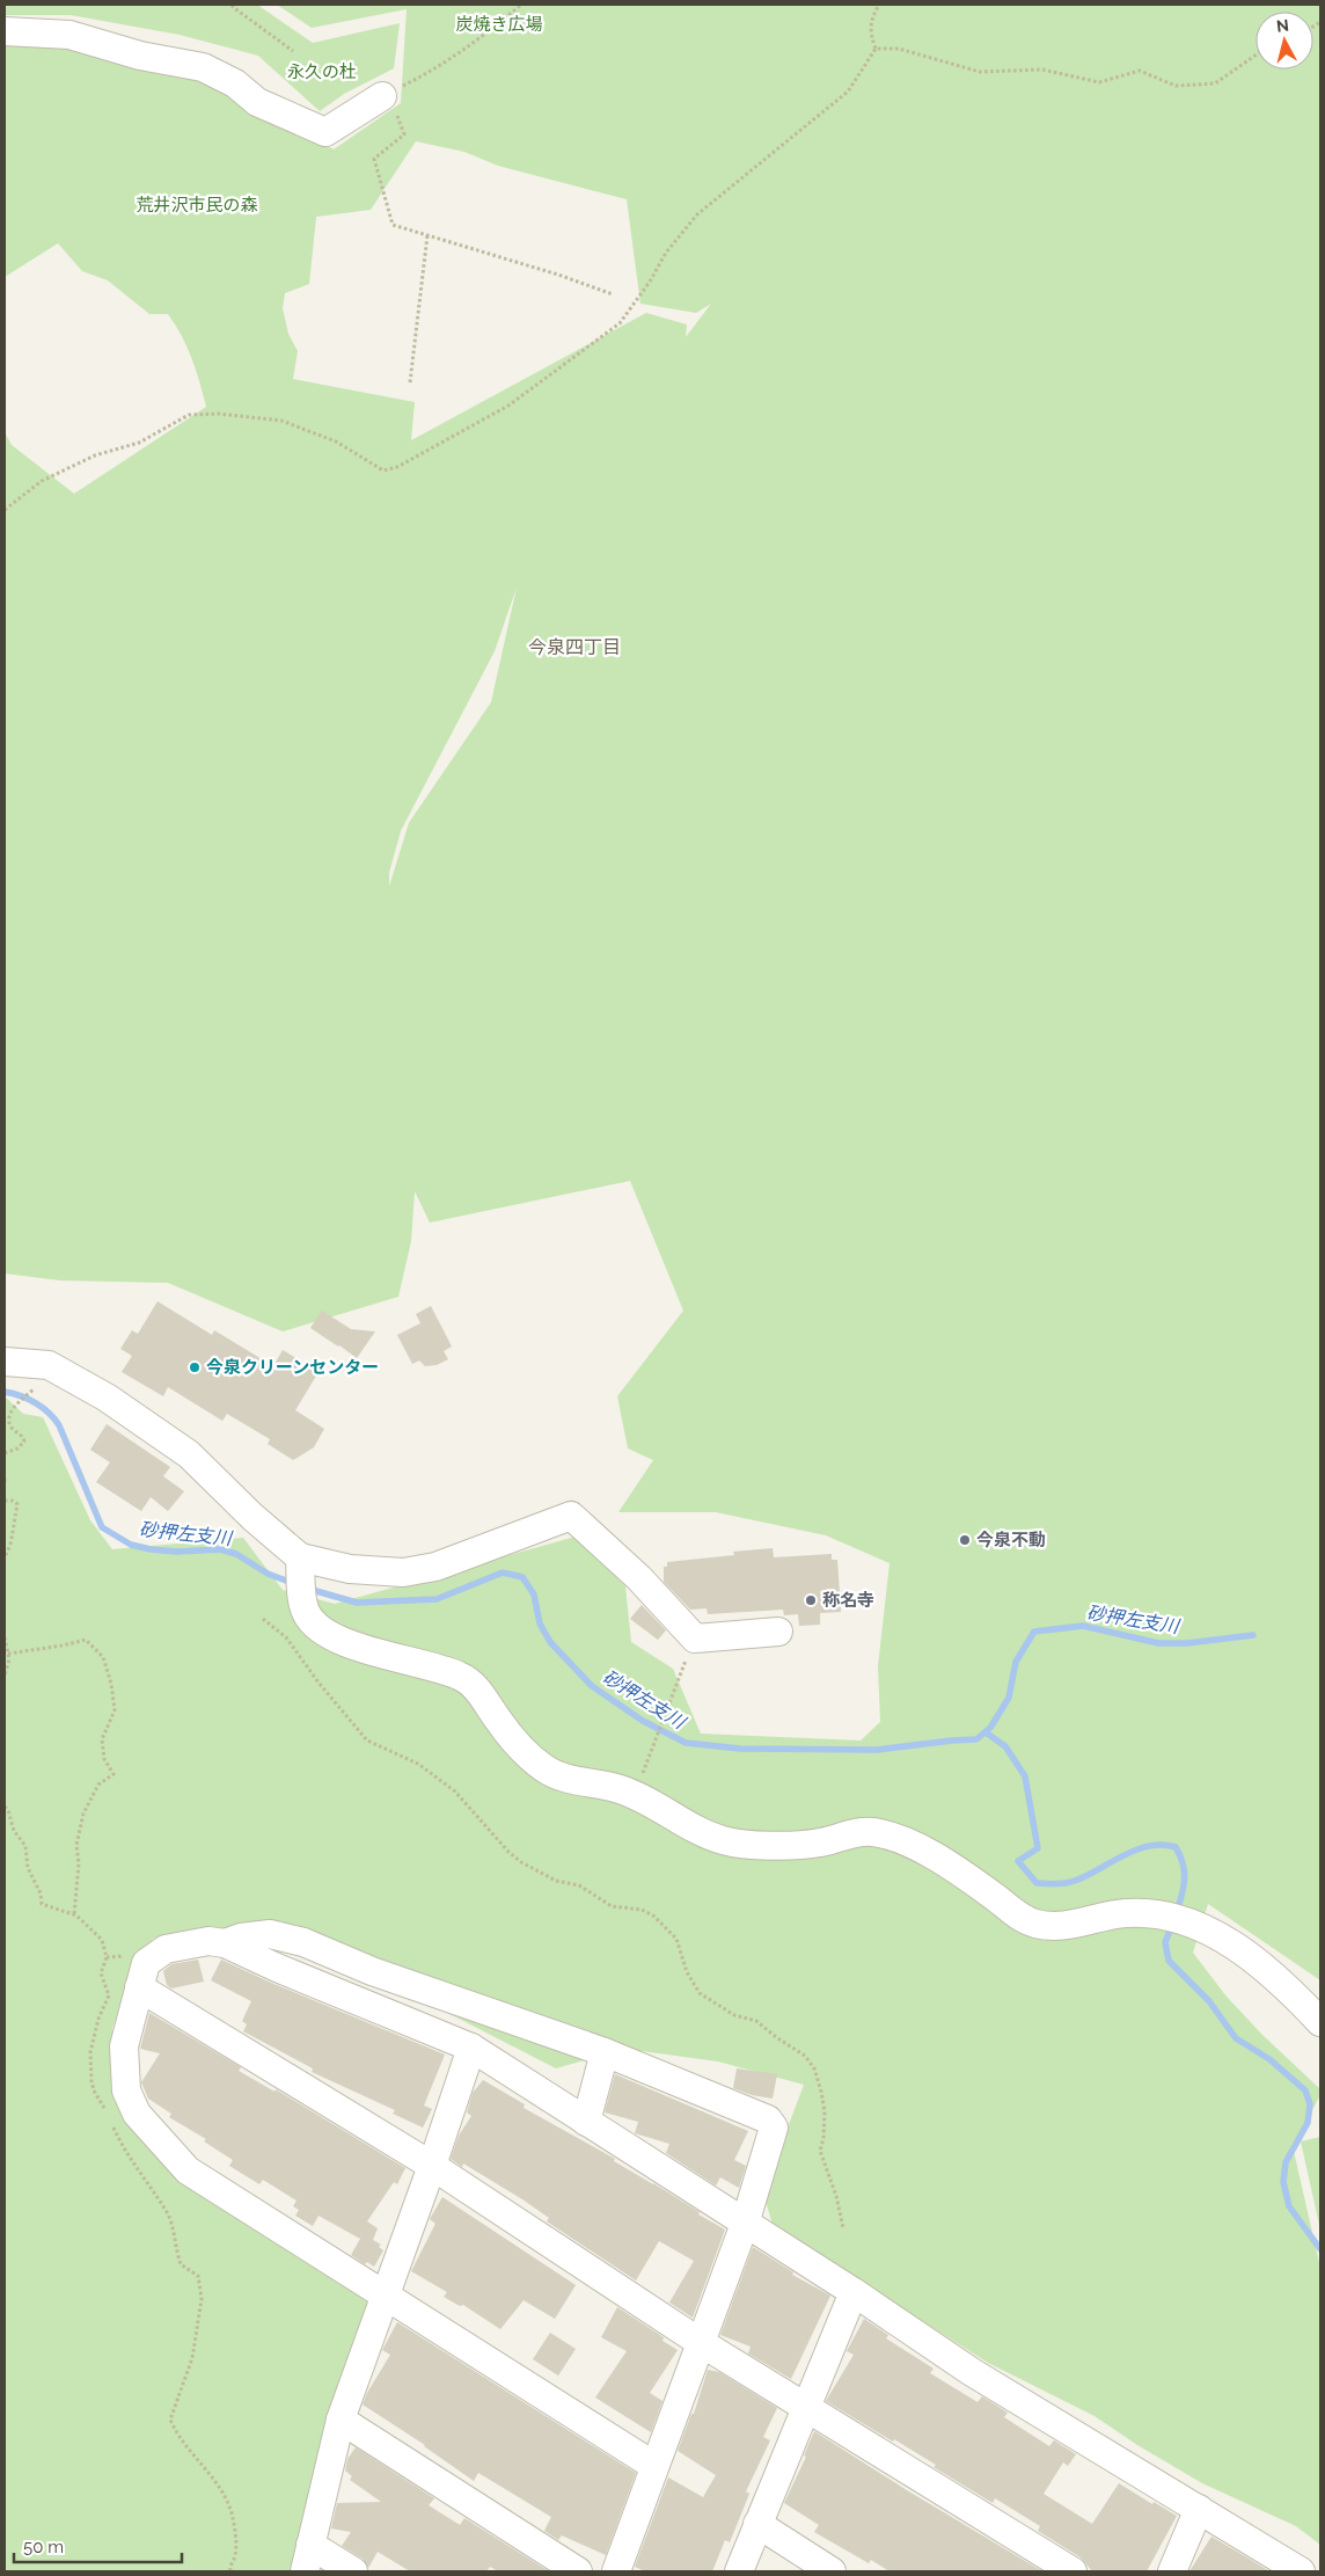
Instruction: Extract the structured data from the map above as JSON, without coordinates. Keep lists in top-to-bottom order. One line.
{"districts":["今泉四丁目"],"water":["砂押左支川"],"parks":["炭焼き広場","永久の杜","荒井沢市民の森"],"places":["今泉クリーンセンター","今泉不動","称名寺"],"scale_bar":"50 m","north":"top"}
